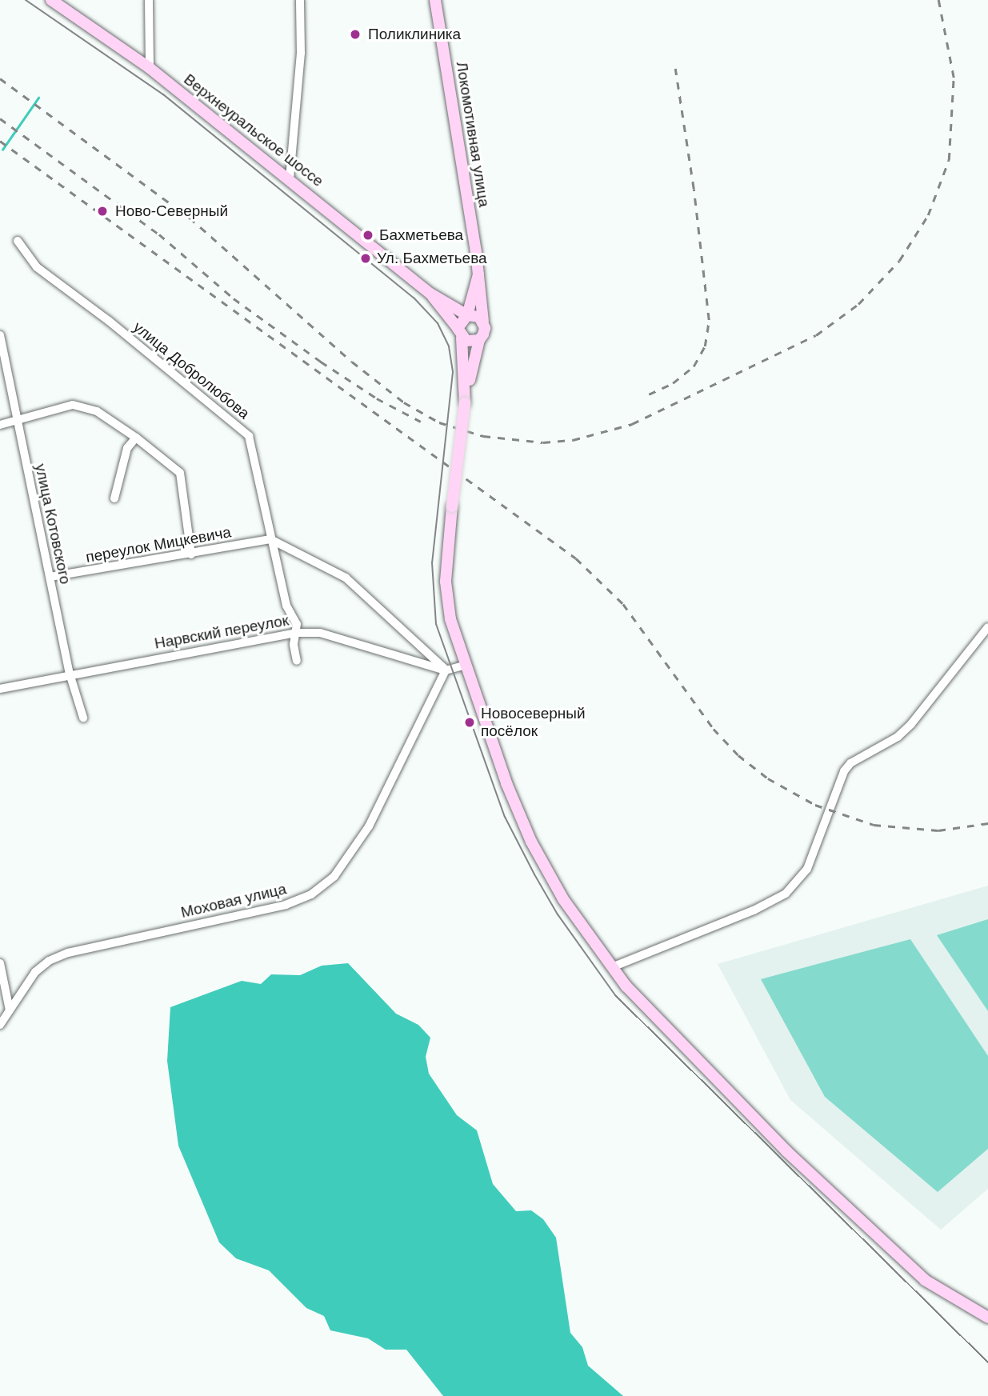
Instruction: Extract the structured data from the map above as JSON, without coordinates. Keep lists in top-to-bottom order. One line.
{"streets":{"main road":["Верхнеуральское шоссе","Локомотивная улица"],"street":["улица Добролюбова","улица Котовского","переулок Мицкевича","Нарвский переулок","Моховая улица"]},"crossings":[["улица Добролюбова","переулок Мицкевича"],["улица Добролюбова","Нарвский переулок"],["улица Котовского","переулок Мицкевича"],["улица Котовского","Нарвский переулок"],["Нарвский переулок","Моховая улица"]],"places":["Поликлиника","Ново-Северный","Бахметьева","Ул. Бахметьева","Новосеверный посёлок"]}
